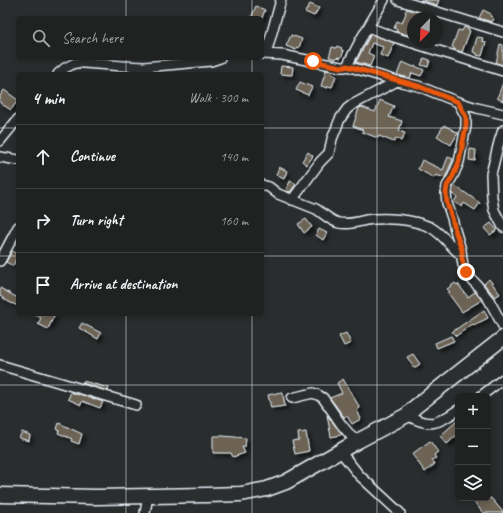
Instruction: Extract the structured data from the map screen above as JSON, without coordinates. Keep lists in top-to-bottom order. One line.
{"north":"bottom left","page":{"search":"Search here","heading":["4 min","Walk · 300 m"],"list":[["Continue","140 m"],["Turn right","160 m"],"Arrive at destination"],"map_buttons":["+","−"]}}
